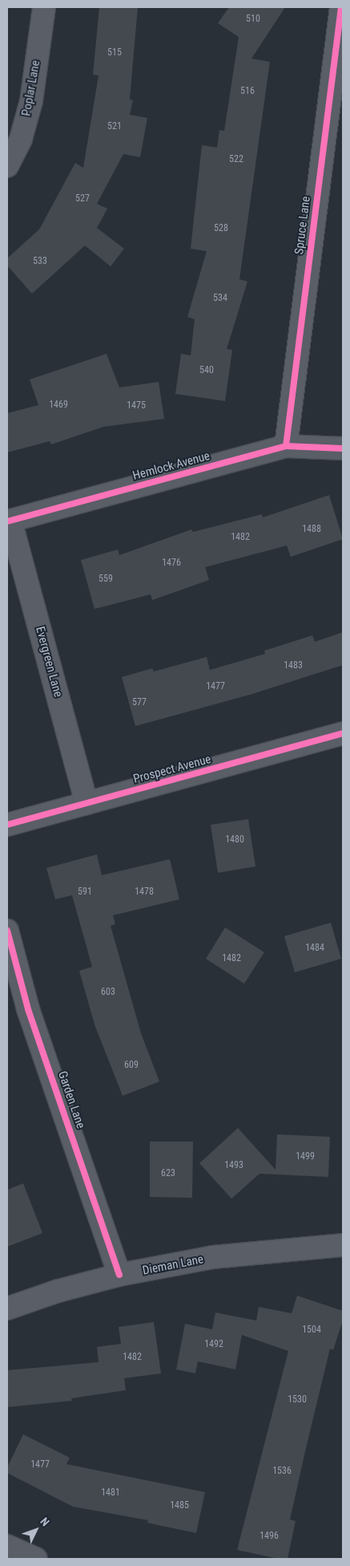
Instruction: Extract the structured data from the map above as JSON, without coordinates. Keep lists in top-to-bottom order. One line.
{"streets":{"street":["Poplar Lane","Spruce Lane","Hemlock Avenue","Evergreen Lane","Prospect Avenue","Garden Lane","Dieman Lane"]},"crossings":[["Spruce Lane","Hemlock Avenue"],["Hemlock Avenue","Evergreen Lane"],["Evergreen Lane","Prospect Avenue"],["Garden Lane","Dieman Lane"]],"house_numbers":["510","515","516","521","522","527","528","533","534","540","1469","1475","1488","1482","1476","559","1483","1477","577","1480","591","1478","1484","1482","603","609","1499","1493","623","1504","1492","1482","1530","1477","1536","1481","1485","1496"],"north":"top right"}
